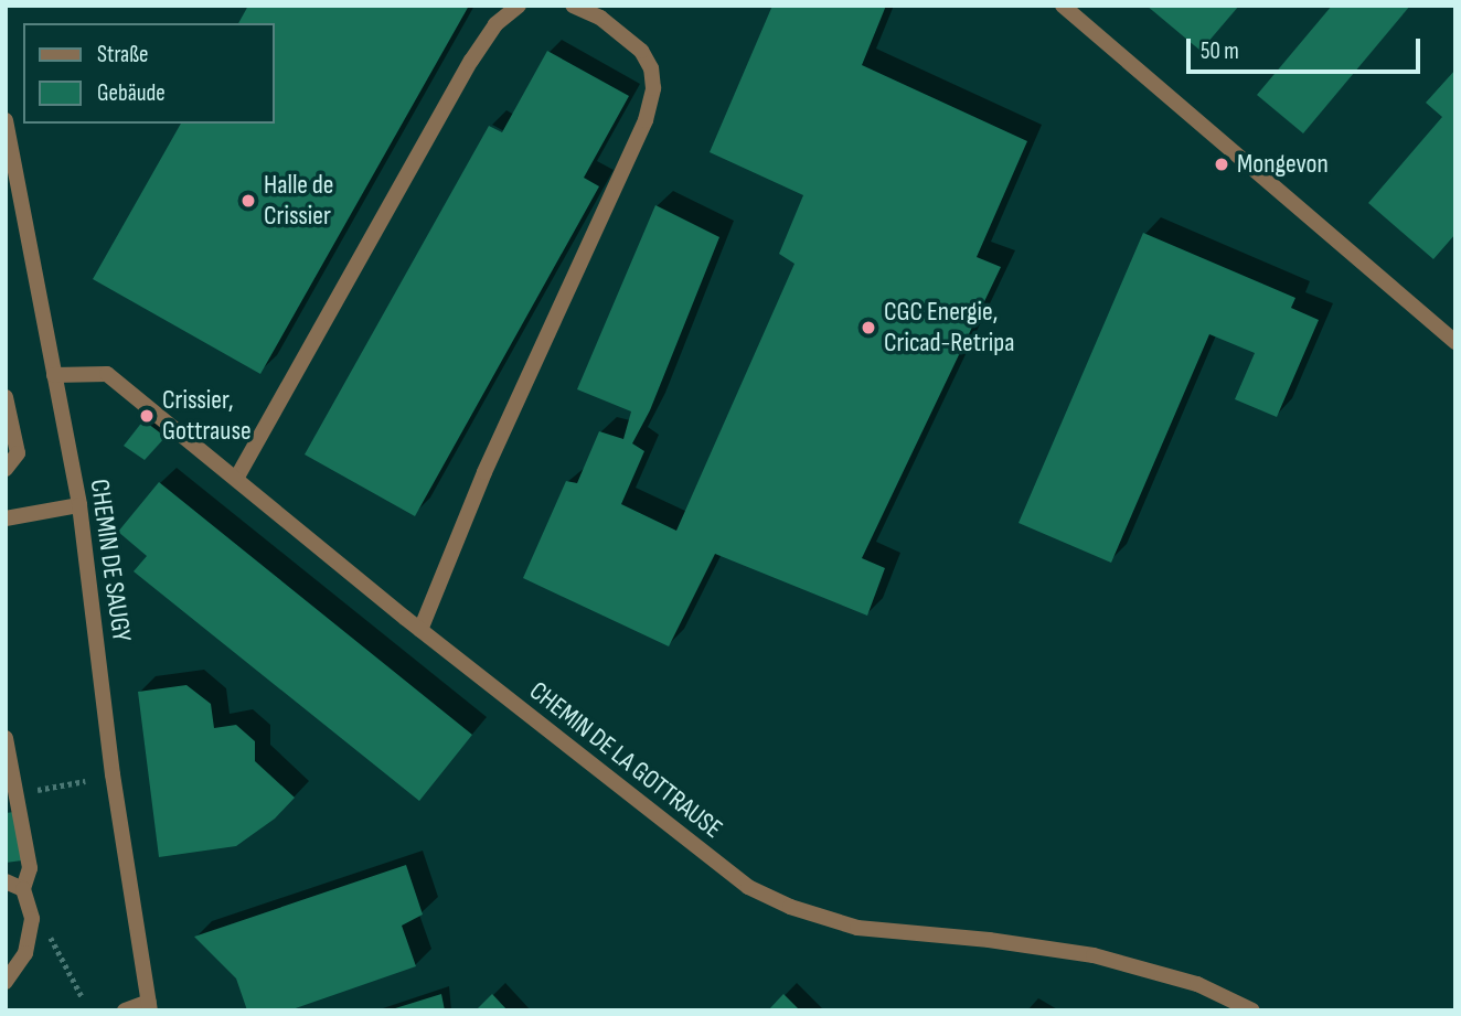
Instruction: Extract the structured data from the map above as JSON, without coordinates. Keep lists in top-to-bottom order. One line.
{"streets":{"street":["CHEMIN DE SAUGY","CHEMIN DE LA GOTTRAUSE"]},"crossings":[["CHEMIN DE SAUGY","CHEMIN DE LA GOTTRAUSE"]],"places":["Mongevon","Halle de Crissier","CGC Energie, Cricad-Retripa","Crissier, Gottrause"],"legend":["Straße","Gebäude"],"scale_bar":"50 m"}
